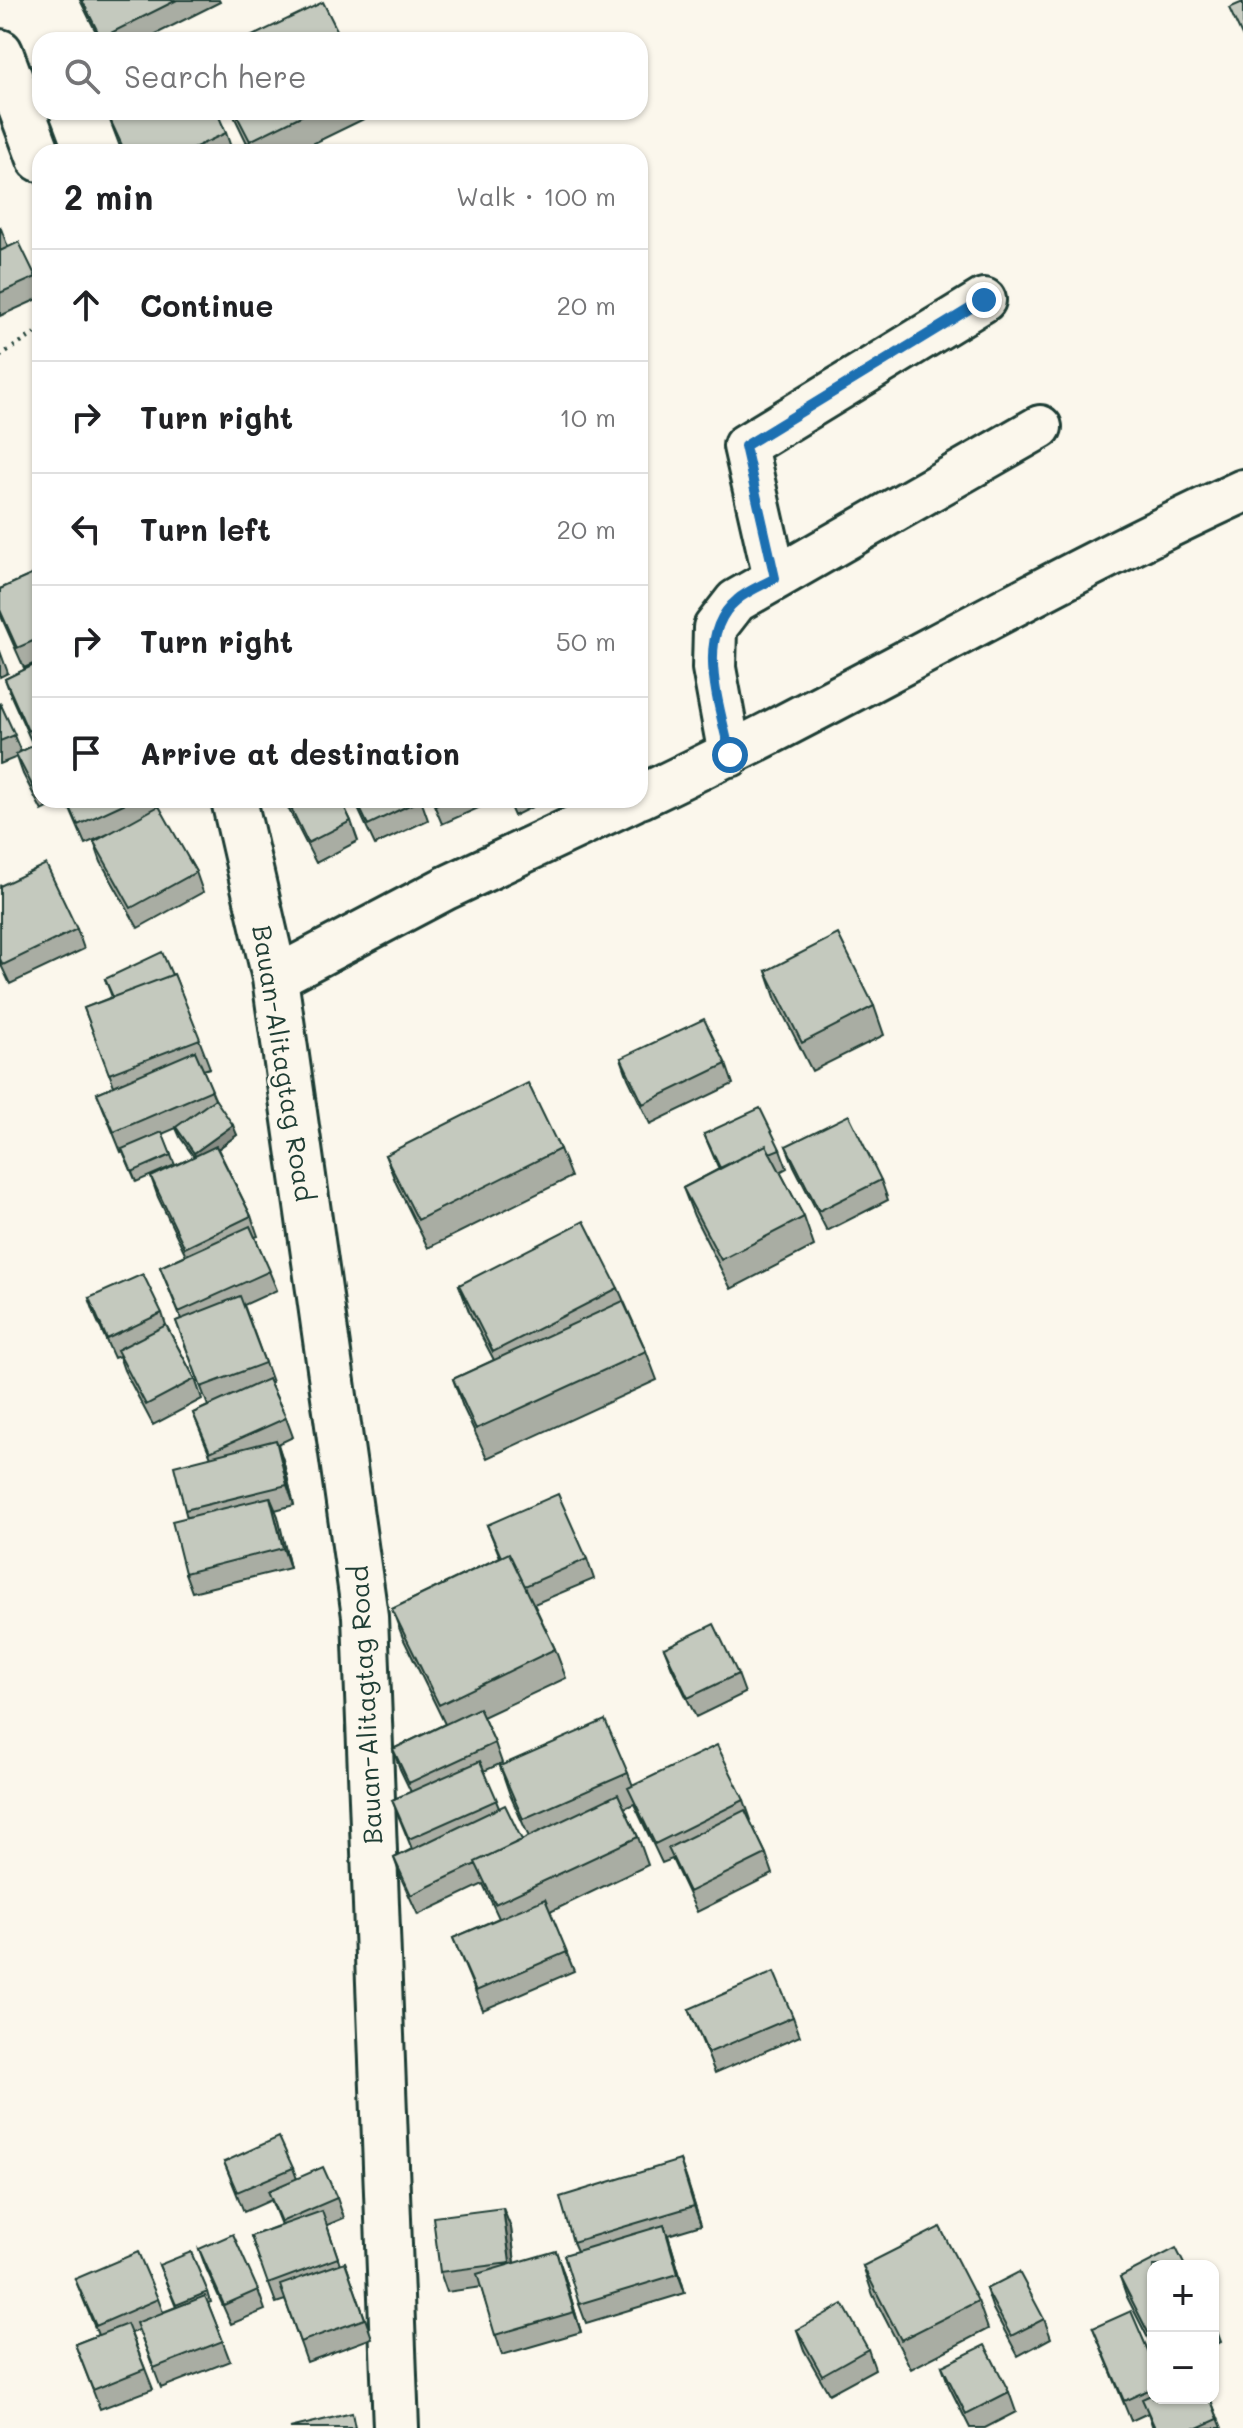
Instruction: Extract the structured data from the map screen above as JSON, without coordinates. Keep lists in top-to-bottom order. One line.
{"streets":{"main road":["Bauan-Alitagtag Road"]},"page":{"search":"Search here","heading":["2 min","Walk · 100 m"],"list":[["Continue","20 m"],["Turn right","10 m"],["Turn left","20 m"],["Turn right","50 m"],"Arrive at destination"],"map_buttons":["+","−"]}}
